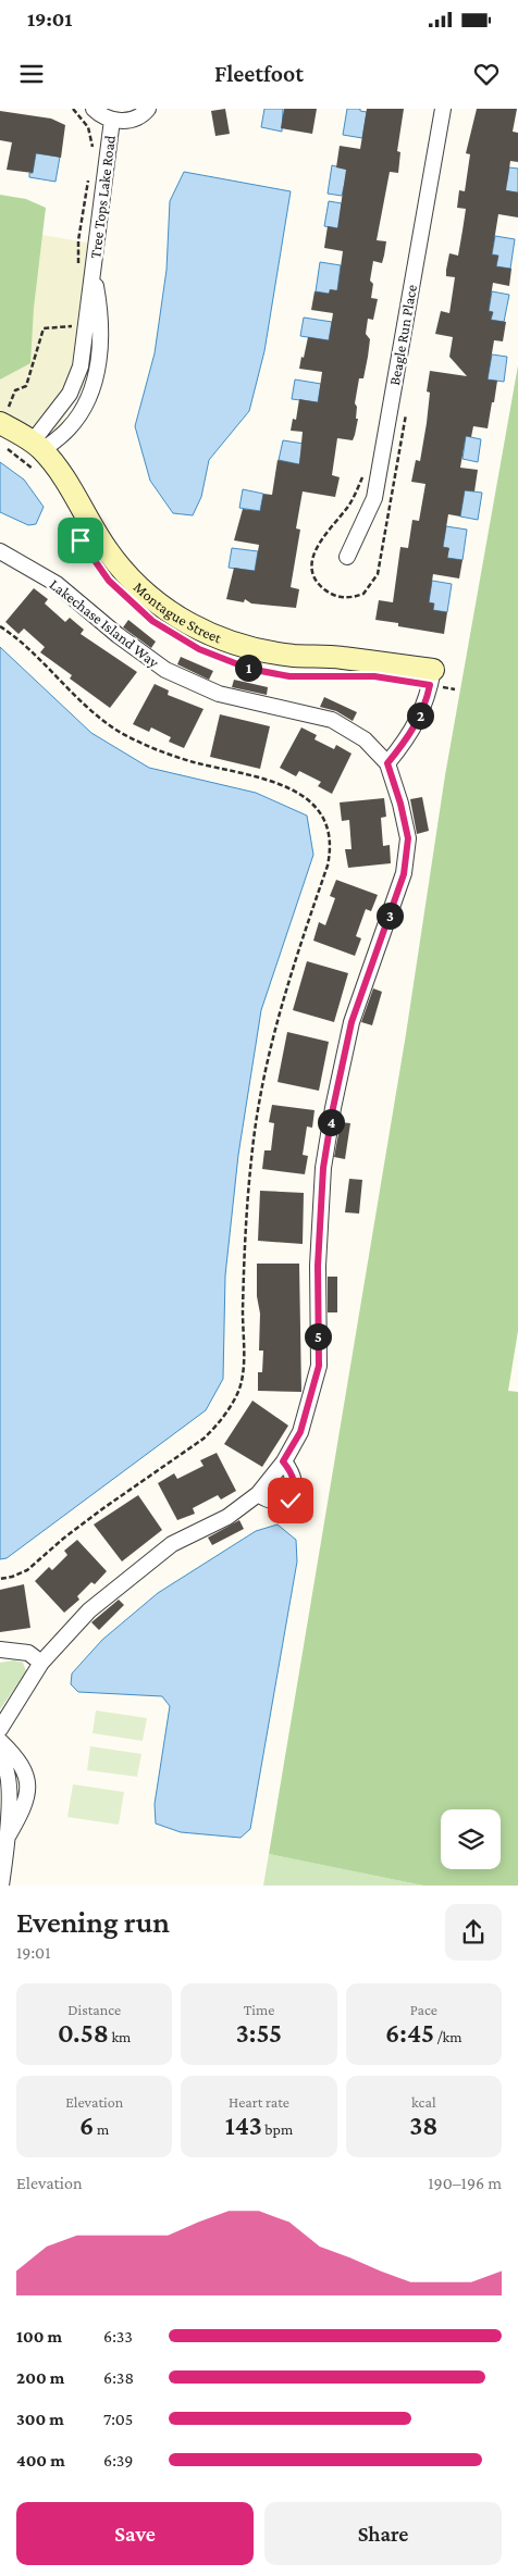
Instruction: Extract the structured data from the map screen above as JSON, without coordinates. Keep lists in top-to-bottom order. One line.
{"streets":{"street":["Tree Tops Lake Road","Beagle Run Place","Montague Street","Lakechase Island Way"]},"crossings":[["Tree Tops Lake Road","Montague Street"]],"page":{"status":"19:01","header":"Fleetfoot","pins":["1","2","3","4","5"],"heading":["Evening run","19:01"],"stats":[["Distance","0.58 km"],["Time","3:55"],["Pace","6:45 /km"],["Elevation","6 m"],["Heart rate","143 bpm"],["kcal","38"]],"chart":["Elevation","190–196 m"],"list":[{"name":"100 m","note":"6:33"},{"name":"200 m","note":"6:38"},{"name":"300 m","note":"7:05"},{"name":"400 m","note":"6:39"}],"buttons":["Save","Share"]}}
